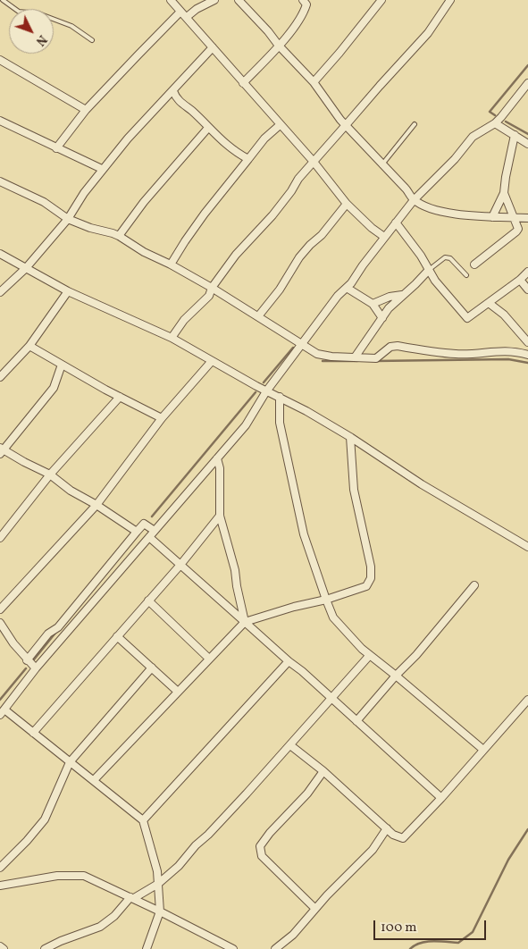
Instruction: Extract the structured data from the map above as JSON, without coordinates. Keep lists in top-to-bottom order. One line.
{"scale_bar":"100 m","north":"bottom right"}
